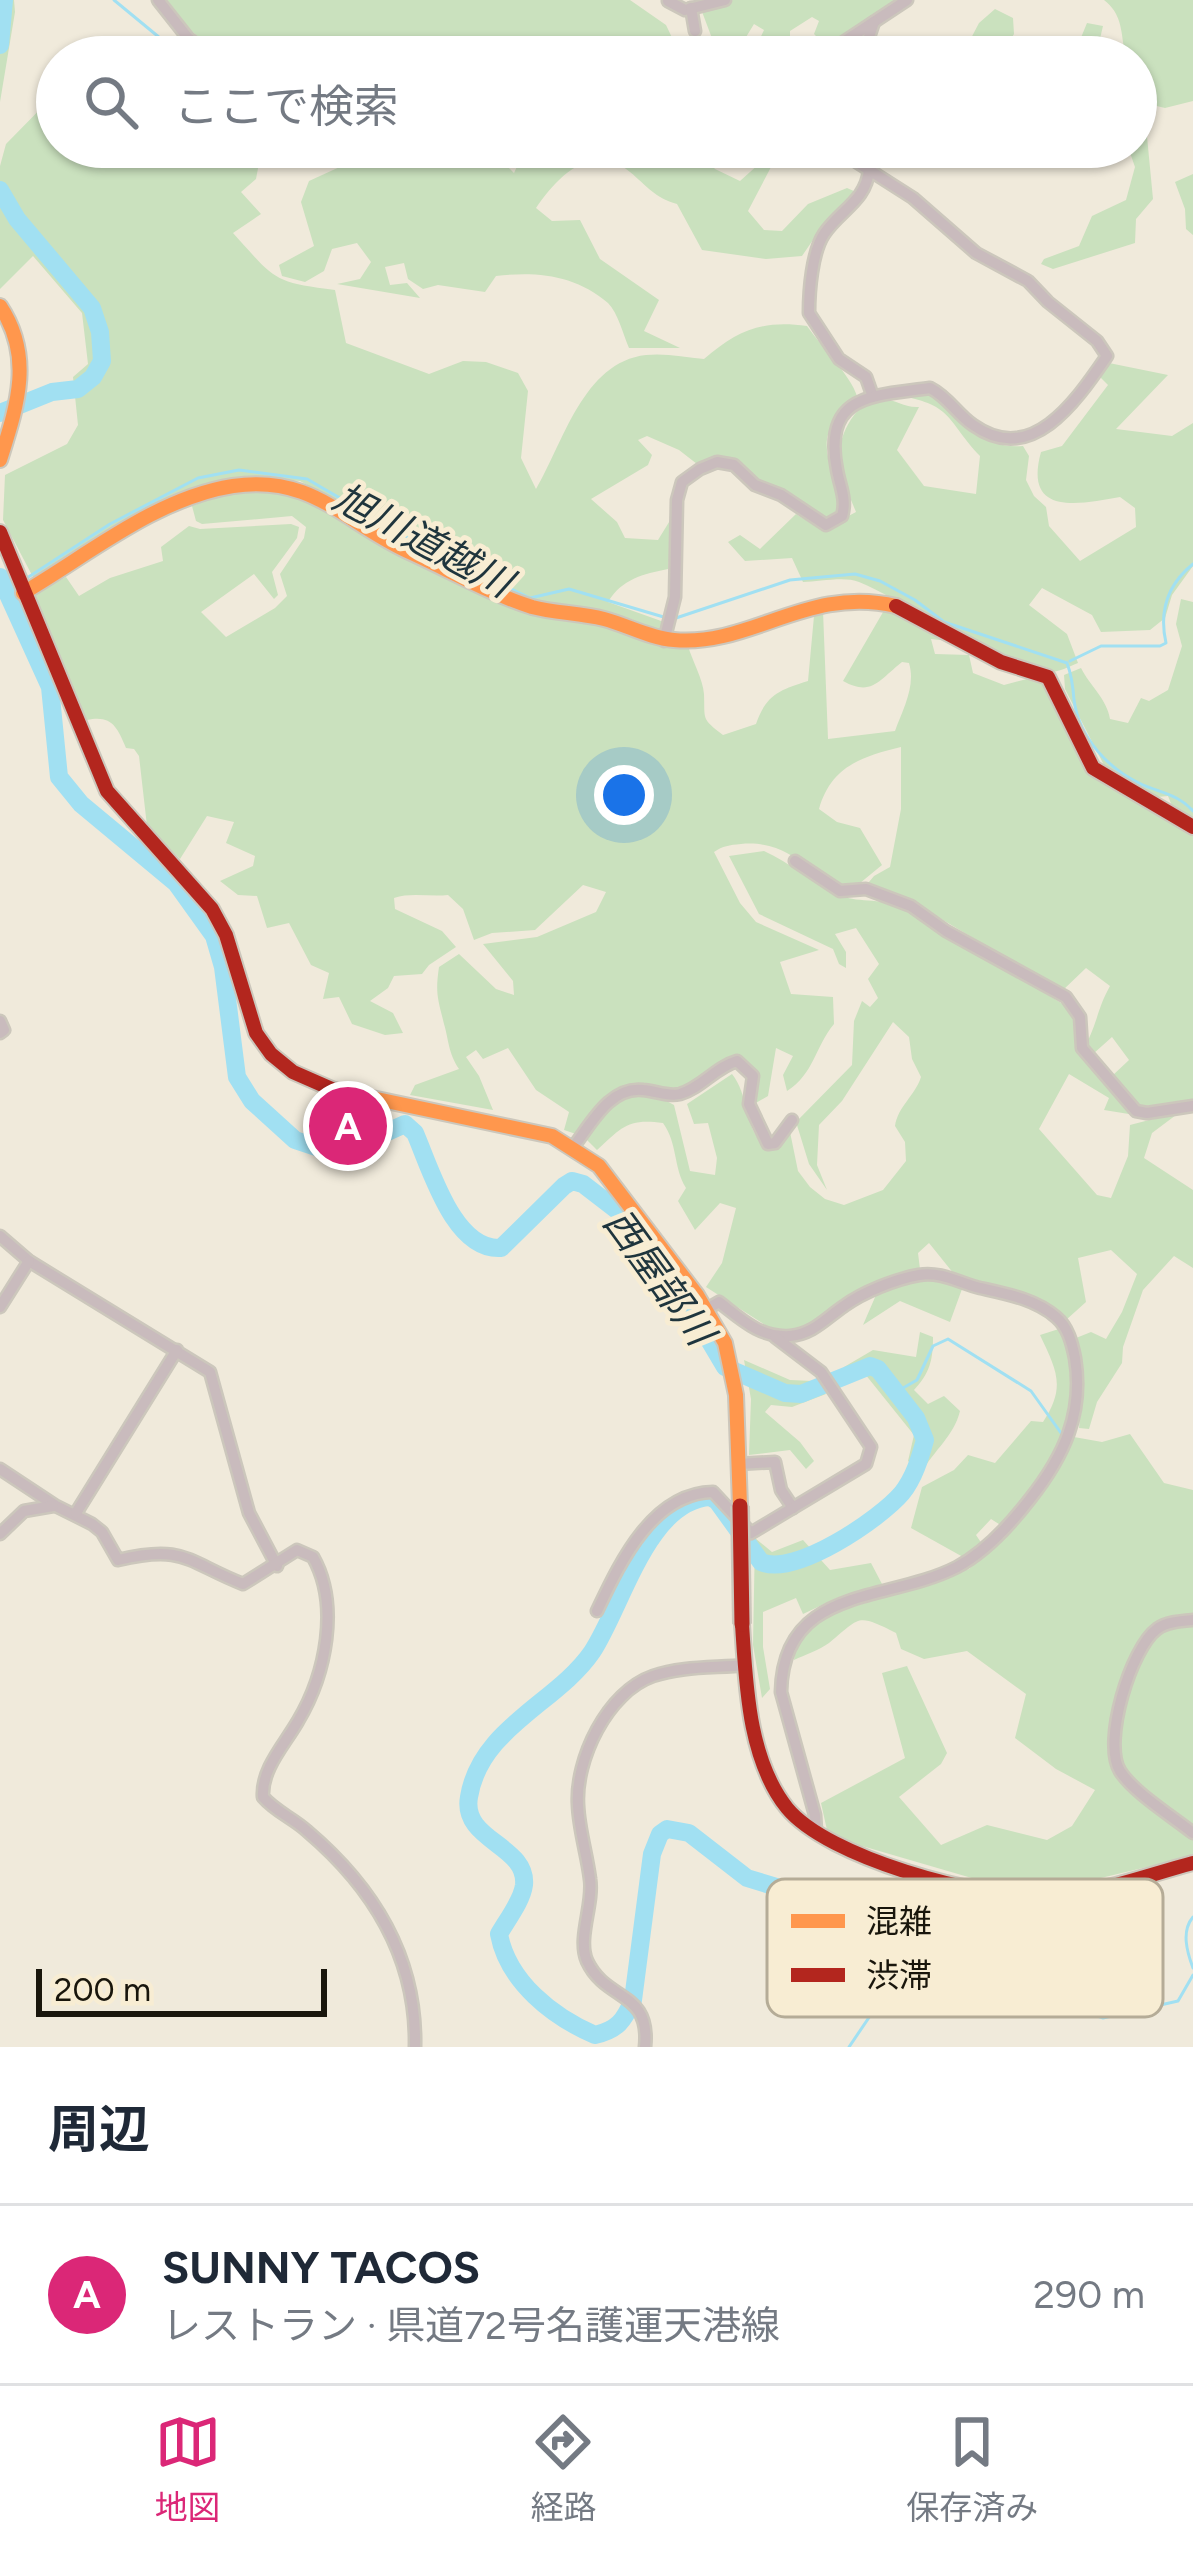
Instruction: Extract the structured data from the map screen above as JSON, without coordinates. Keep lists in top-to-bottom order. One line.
{"water":["旭川道越川","西屋部川"],"legend":["混雑","渋滞"],"scale_bar":"200 m","page":{"search":"ここで検索","pins":"A","scale":"200 m","heading":"周辺","list":[{"mark":"A","name":"SUNNY TACOS","note":"レストラン · 県道72号名護運天港線","value":"290 m"}],"nav":["地図","経路","保存済み"]}}
